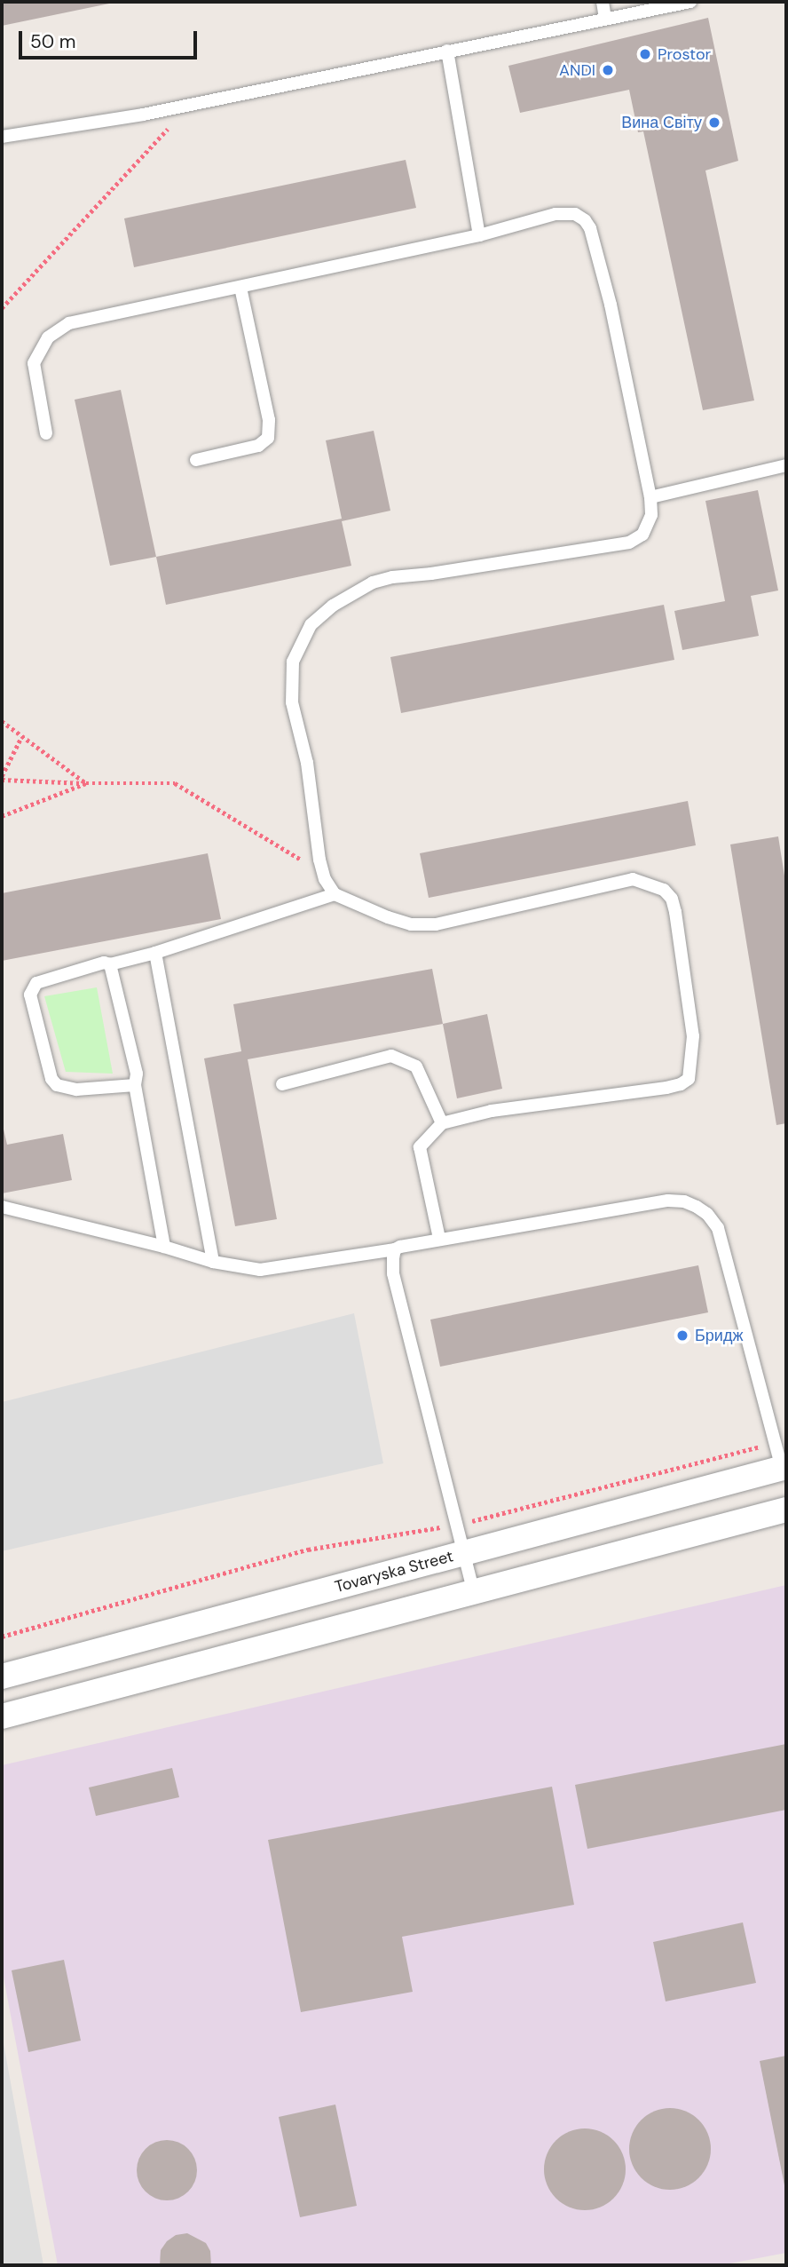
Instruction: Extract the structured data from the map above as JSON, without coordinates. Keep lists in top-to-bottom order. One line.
{"streets":{"street":["Tovaryska Street"]},"places":["Prostor","ANDI","Вина Світу","Бридж"],"scale_bar":"50 m"}
